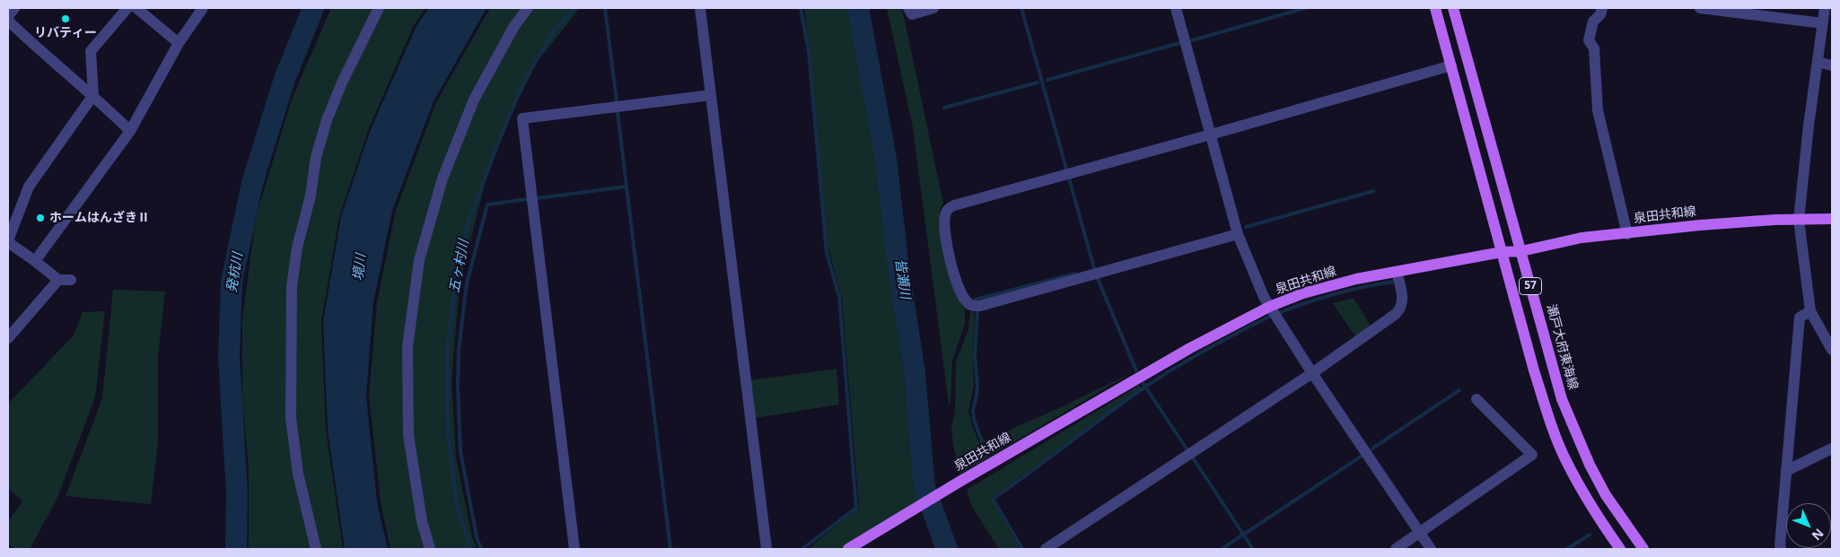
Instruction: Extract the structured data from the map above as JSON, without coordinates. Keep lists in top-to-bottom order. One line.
{"streets":{"main road":["泉田共和線","57","瀬戸大府東海線"]},"crossings":[["泉田共和線","57"],["泉田共和線","瀬戸大府東海線"]],"water":["五ヶ村川","境川","発杭川","皆瀬川"],"places":["リバティー","ホームはんざきⅡ"],"north":"bottom right"}
